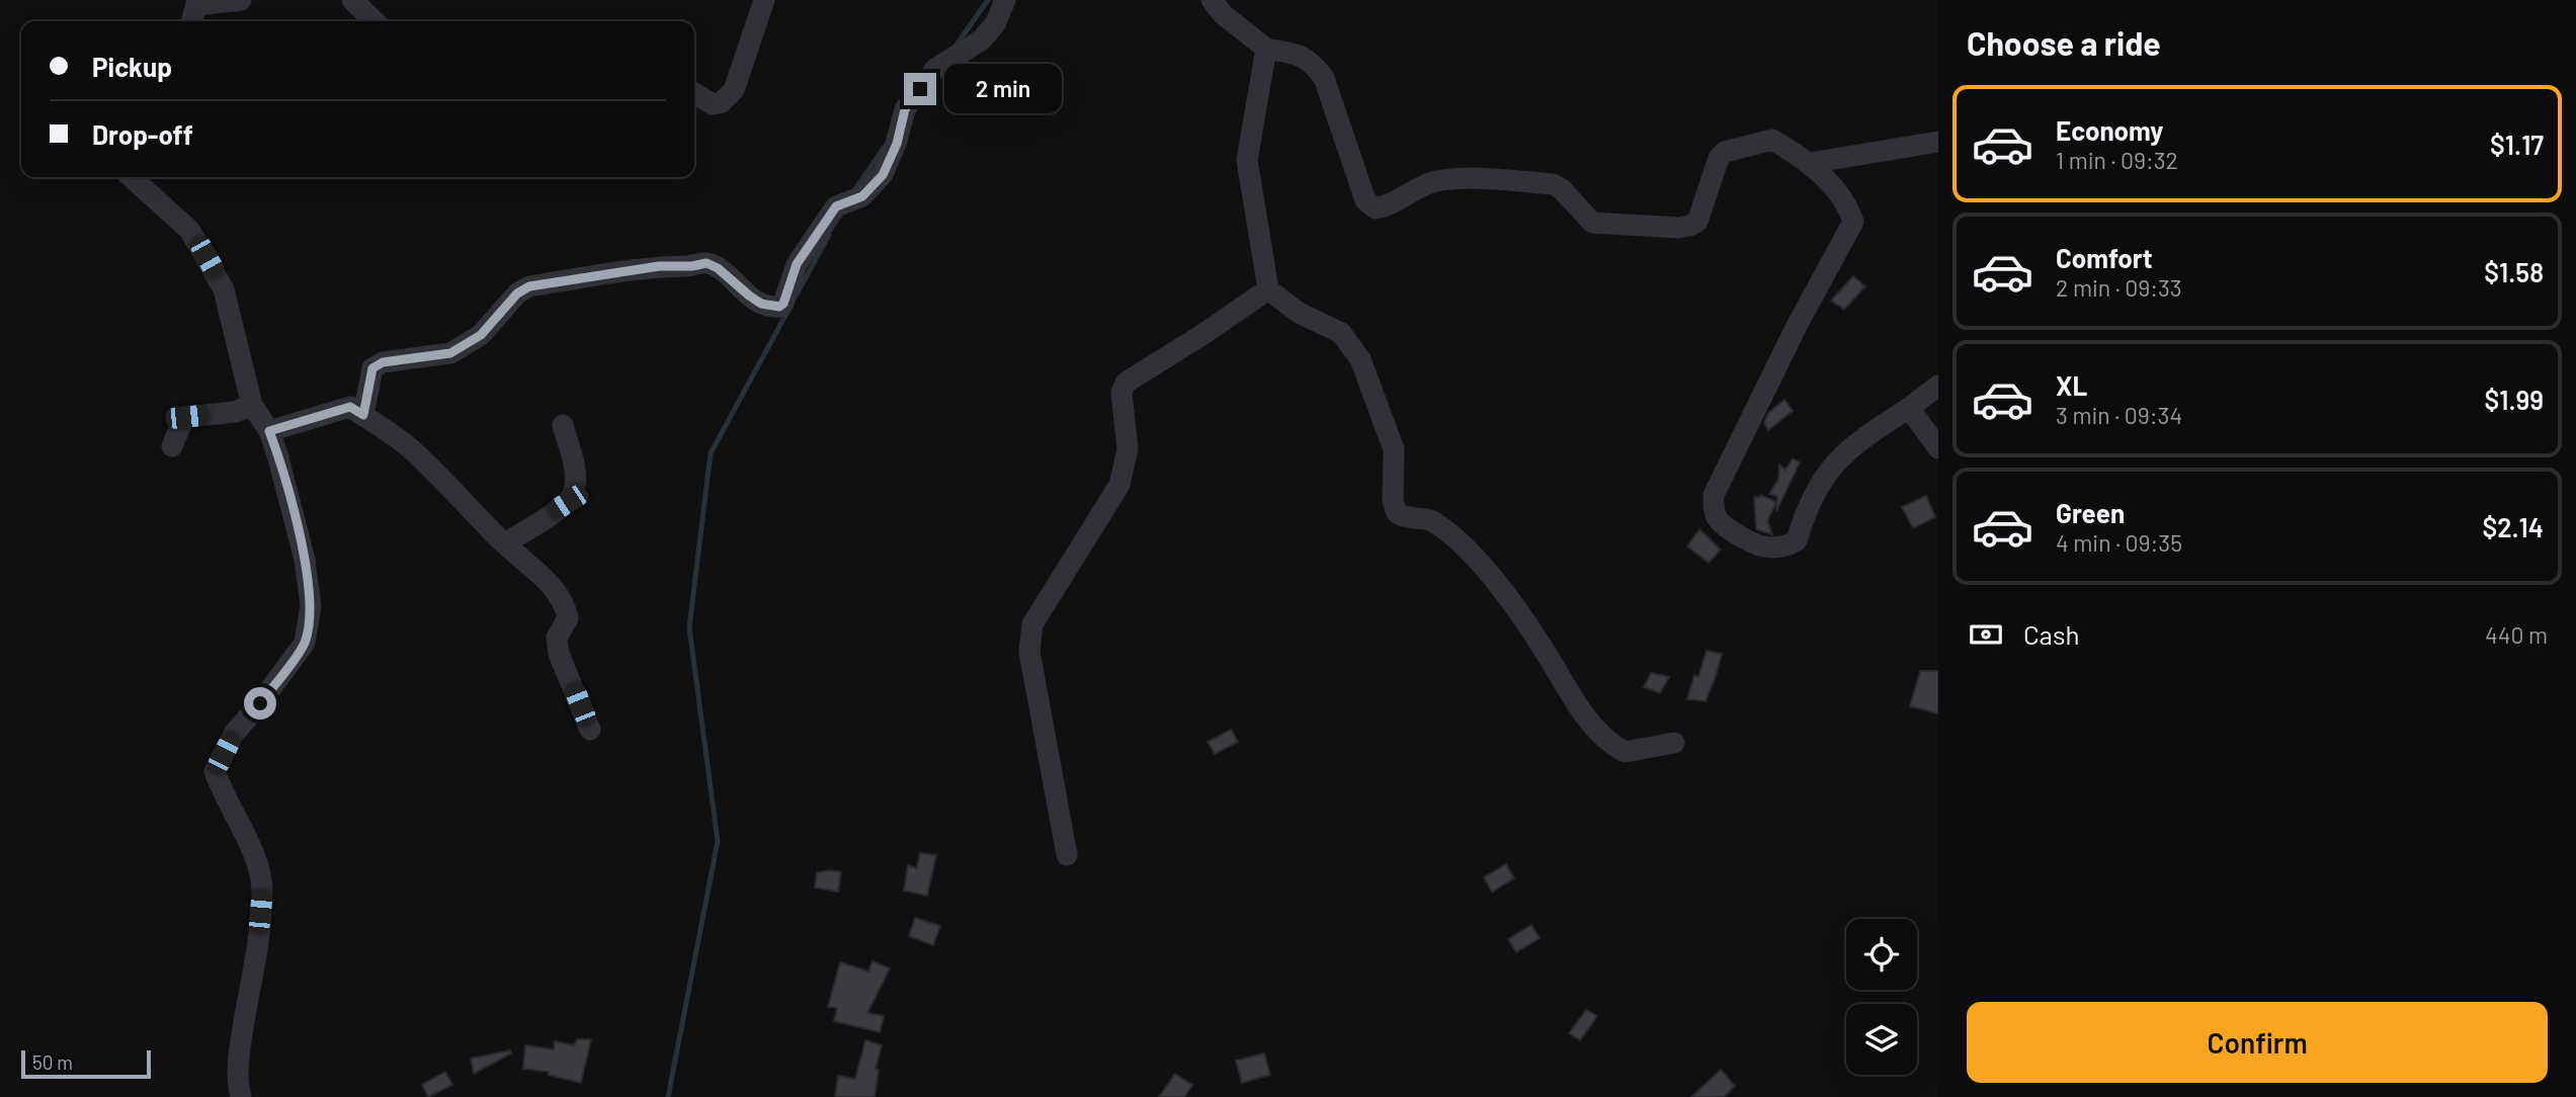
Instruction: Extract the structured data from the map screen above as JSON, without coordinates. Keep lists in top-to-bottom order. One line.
{"scale_bar":"50 m","page":{"heading":"Choose a ride","banner":["Pickup","Drop-off"],"bubble":"2 min","list":[{"name":"Economy","note":"1 min · 09:32","value":"$1.17"},{"name":"Comfort","note":"2 min · 09:33","value":"$1.58"},{"name":"XL","note":"3 min · 09:34","value":"$1.99"},{"name":"Green","note":"4 min · 09:35","value":"$2.14"}],"pay":["Cash","440 m"],"buttons":"Confirm","scale":"50 m"}}
